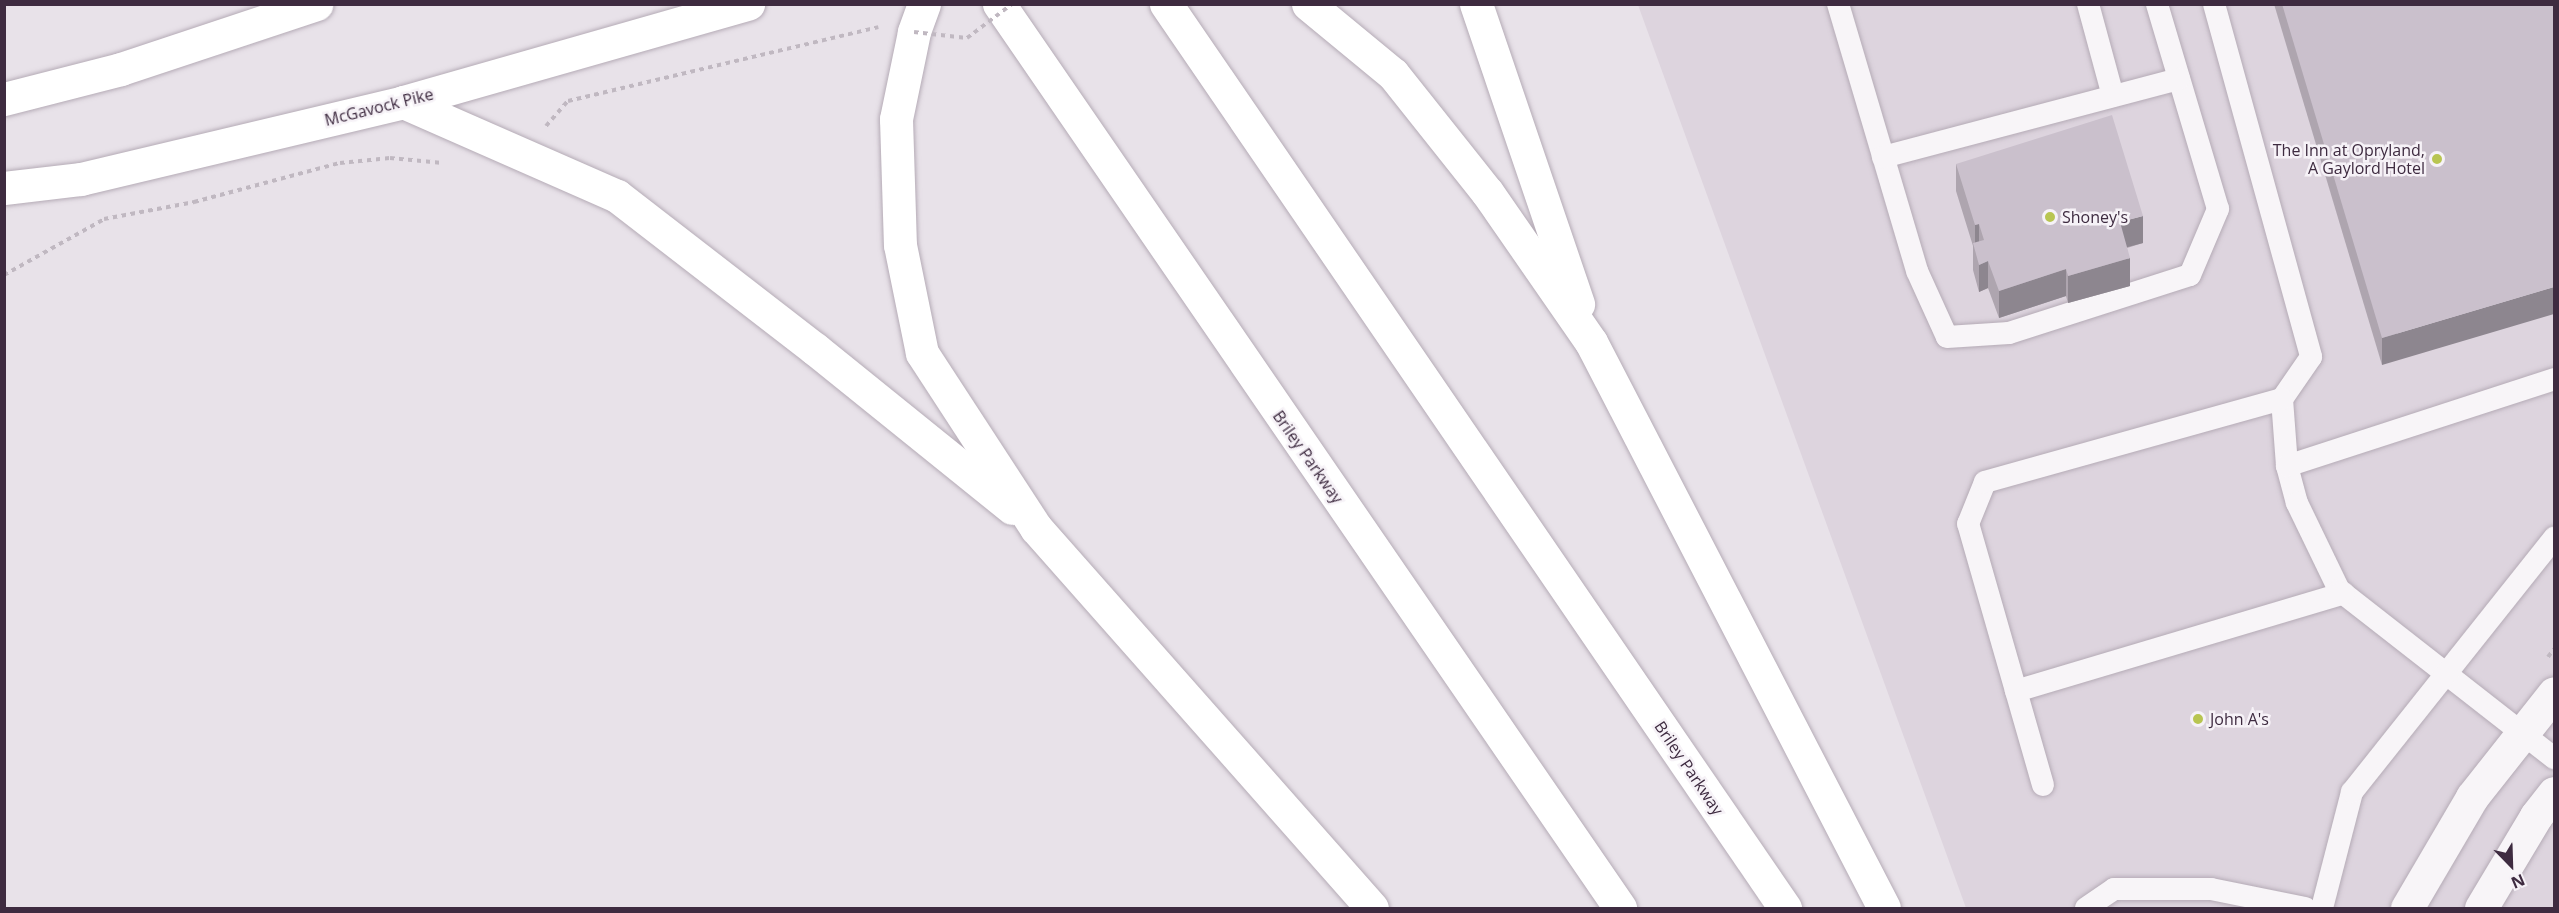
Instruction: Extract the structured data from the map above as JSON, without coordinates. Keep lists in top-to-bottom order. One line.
{"streets":{"main road":["McGavock Pike","Briley Parkway"]},"places":["The Inn at Opryland, A Gaylord Hotel","Shoney's","John A's"],"north":"bottom right"}
